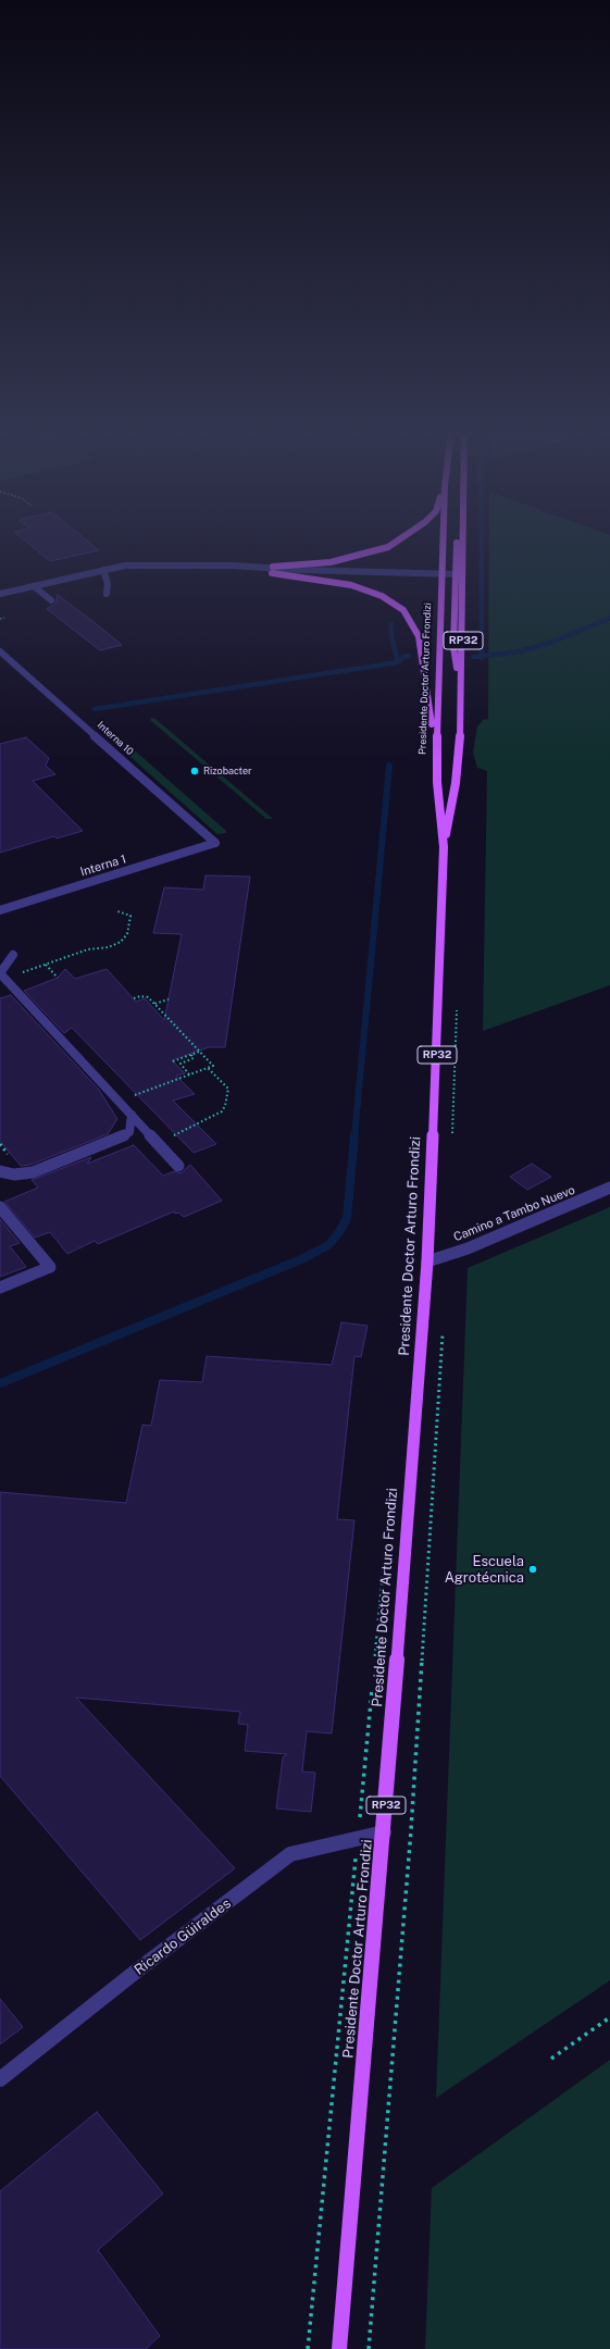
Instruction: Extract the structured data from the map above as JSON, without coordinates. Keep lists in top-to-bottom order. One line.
{"streets":{"main road":["RP32","Presidente Doctor Arturo Frondizi"],"street":["Interna 10","Interna 1","Camino a Tambo Nuevo","Ricardo Güiraldes"]},"crossings":[["Presidente Doctor Arturo Frondizi","Camino a Tambo Nuevo"],["Presidente Doctor Arturo Frondizi","Ricardo Güiraldes"],["Interna 10","Interna 1"]],"places":["Rizobacter","Escuela Agrotécnica"]}
